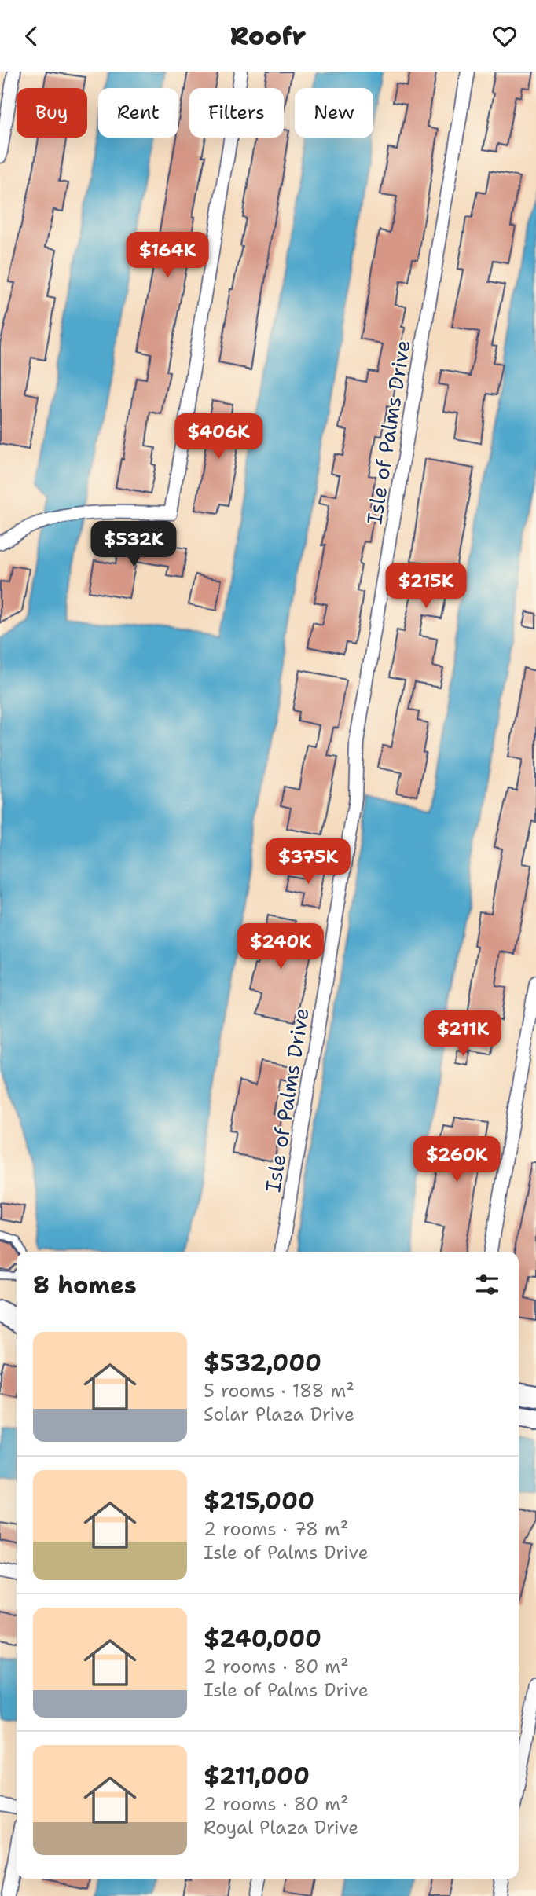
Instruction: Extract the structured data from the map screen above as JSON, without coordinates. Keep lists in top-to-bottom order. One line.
{"streets":{"street":["Isle of Palms Drive"]},"page":{"header":"Roofr","chip":["Buy","Rent","Filters","New"],"price":["$164K","$406K","$532K","$215K","$375K","$240K","$211K","$260K"],"heading":"8 homes","list":[{"name":"$532,000","note":"5 rooms · 188 m² · Solar Plaza Drive"},{"name":"$215,000","note":"2 rooms · 78 m² · Isle of Palms Drive"},{"name":"$240,000","note":"2 rooms · 80 m² · Isle of Palms Drive"},{"name":"$211,000","note":"2 rooms · 80 m² · Royal Plaza Drive"}]}}
